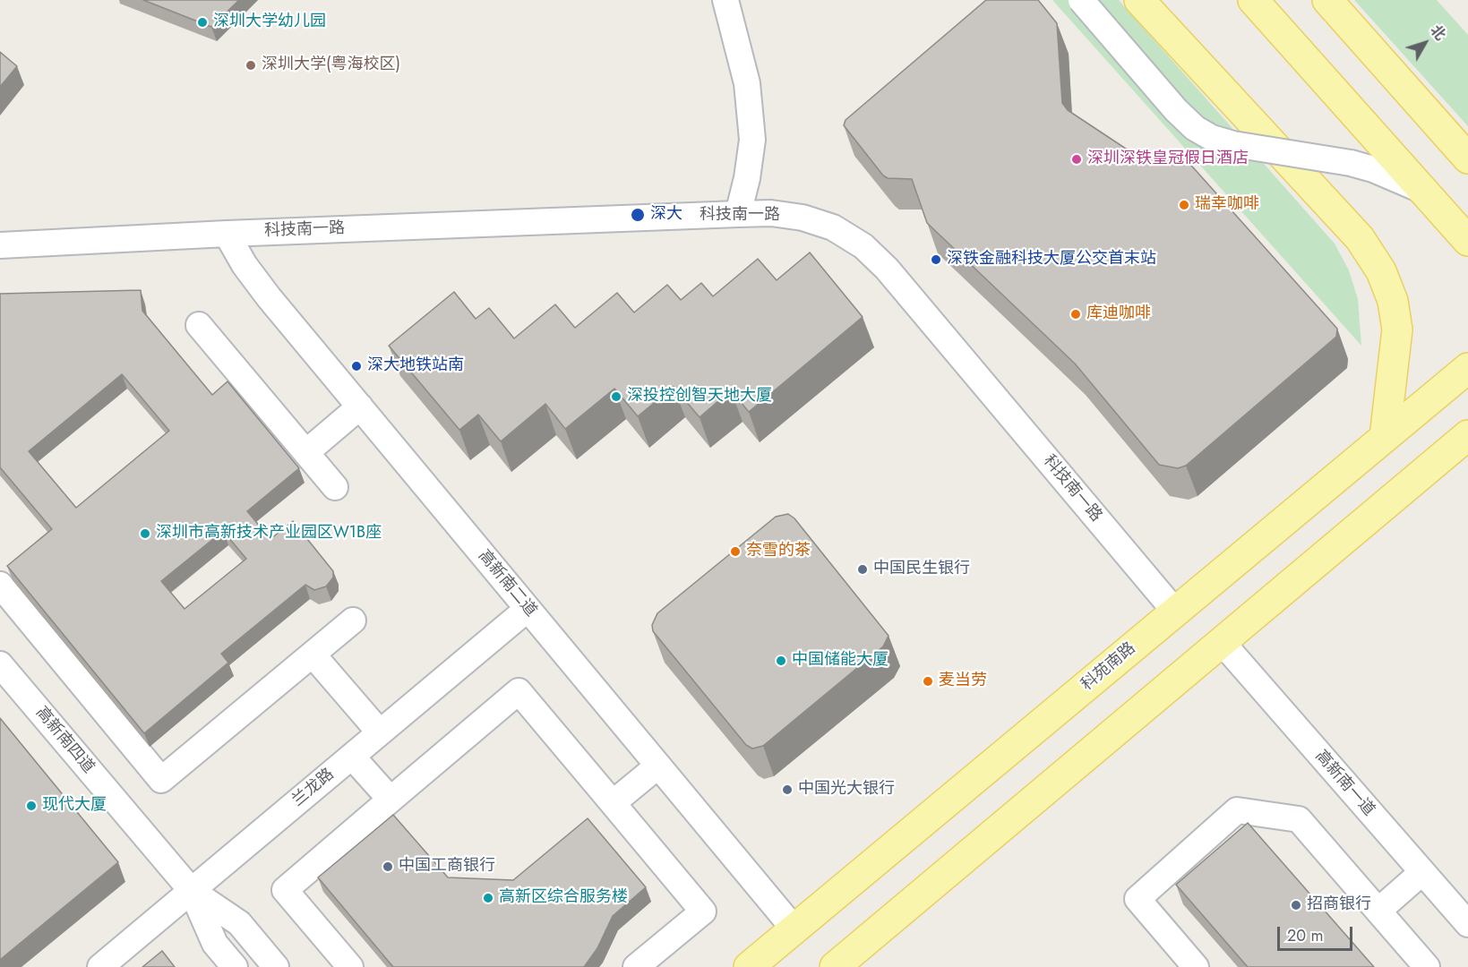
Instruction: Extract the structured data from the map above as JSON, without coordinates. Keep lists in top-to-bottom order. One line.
{"streets":{"main road":["科苑南路"],"street":["科技南一路","高新南二道","高新南四道","高新南一道","兰龙路"]},"crossings":[["科技南一路","高新南二道"],["科技南一路","科苑南路"],["高新南二道","科苑南路"],["高新南二道","兰龙路"],["高新南四道","兰龙路"]],"places":["深圳大学幼儿园","深圳大学(粤海校区)","深圳深铁皇冠假日酒店","瑞幸咖啡","深大","深铁金融科技大厦公交首末站","库迪咖啡","深大地铁站南","深投控创智天地大厦","深圳市高新技术产业园区W1B座","奈雪的茶","中国民生银行","中国储能大厦","麦当劳","中国光大银行","现代大厦","中国工商银行","高新区综合服务楼","招商银行"],"scale_bar":"20 m","north":"top right"}
